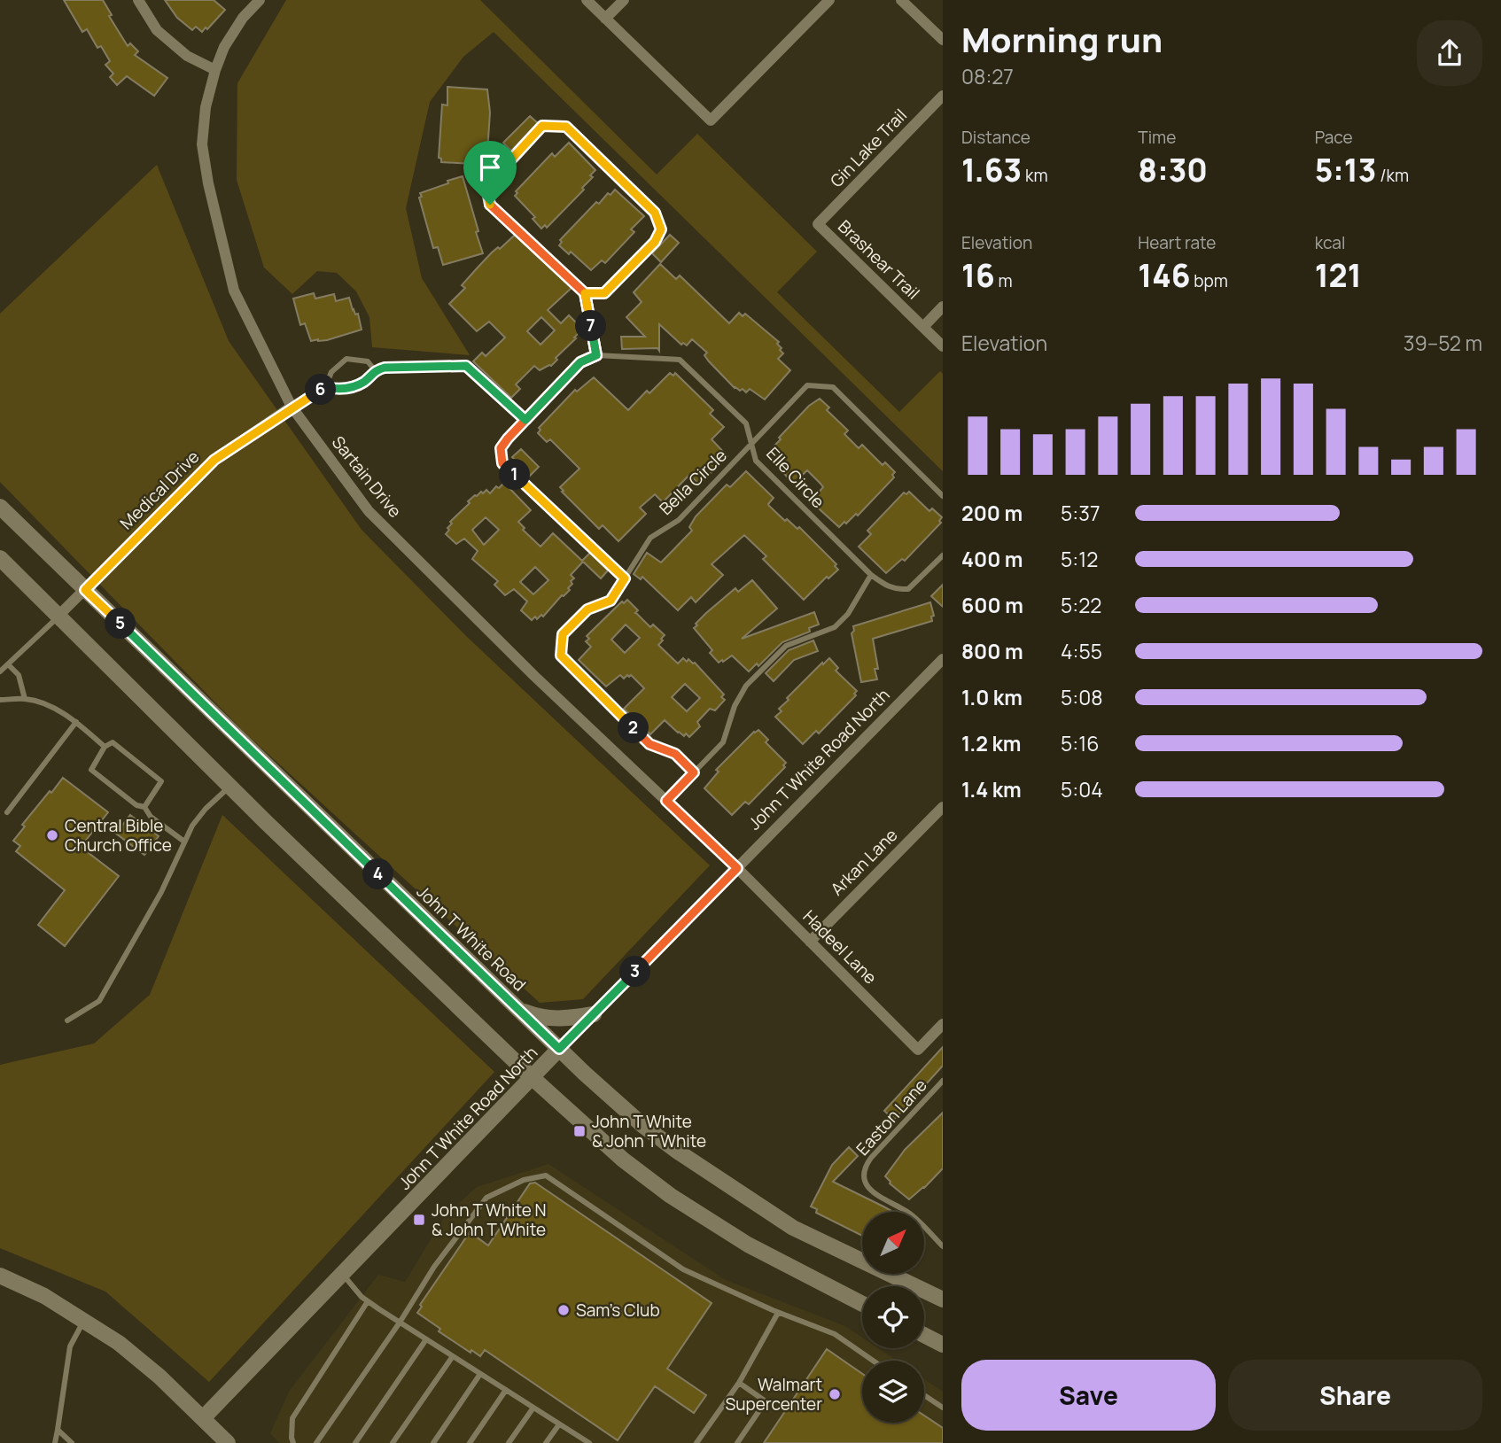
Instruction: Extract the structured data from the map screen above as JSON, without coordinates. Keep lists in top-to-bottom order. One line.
{"streets":{"main road":["John T White Road North","John T White Road"],"street":["Gin Lake Trail","Brashear Trail","Sartain Drive","Medical Drive","Arkan Lane","Hadeel Lane"],"lane":["Elle Circle","Bella Circle","Easton Lane"]},"crossings":[["Gin Lake Trail","Brashear Trail"],["Sartain Drive","Medical Drive"],["Sartain Drive","John T White Road North"],["Sartain Drive","Hadeel Lane"],["Elle Circle","Bella Circle"],["Medical Drive","John T White Road"],["John T White Road North","John T White Road"],["John T White Road North","Hadeel Lane"],["Arkan Lane","Hadeel Lane"]],"places":{"other":["Central Bible Church Office","Sam's Club","Walmart Supercenter"],"transit":["John T White & John T White","John T White N & John T White"]},"north":"top right","page":{"heading":["Morning run","08:27"],"stats":[["Distance","1.63 km"],["Time","8:30"],["Pace","5:13 /km"],["Elevation","16 m"],["Heart rate","146 bpm"],["kcal","121"]],"pins":["7","6","1","5","2","4","3"],"chart":["Elevation","39–52 m"],"list":[{"name":"200 m","note":"5:37"},{"name":"400 m","note":"5:12"},{"name":"600 m","note":"5:22"},{"name":"800 m","note":"4:55"},{"name":"1.0 km","note":"5:08"},{"name":"1.2 km","note":"5:16"},{"name":"1.4 km","note":"5:04"}],"buttons":["Save","Share"]}}
